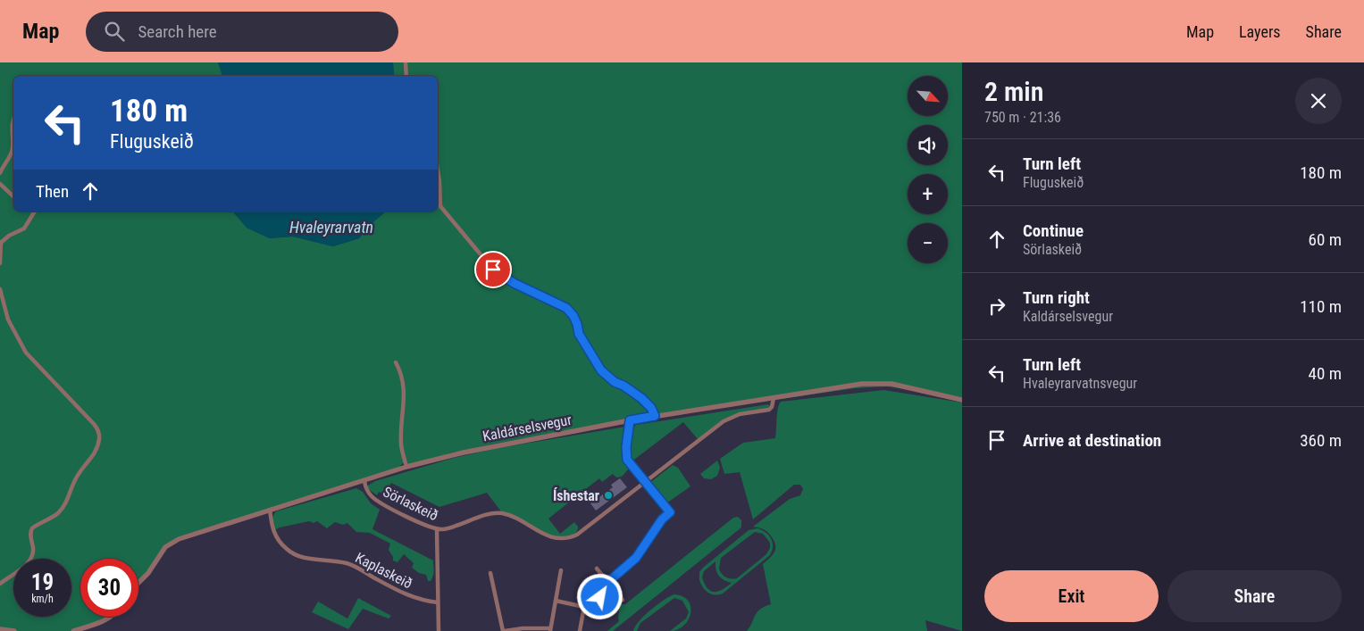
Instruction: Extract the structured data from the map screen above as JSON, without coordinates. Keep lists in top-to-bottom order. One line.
{"streets":{"street":["Kaldárselsvegur","Sörlaskeið","Kaplaskeið"]},"crossings":[["Kaldárselsvegur","Sörlaskeið"],["Kaldárselsvegur","Kaplaskeið"]],"water":["Hvaleyrarvatn"],"places":["Íshestar"],"north":"bottom right","page":{"header":"Map","search":"Search here","nav":["Map","Layers","Share"],"heading":["2 min","750 m · 21:36"],"map_buttons":["+","−"],"turn":["180 m","Fluguskeið"],"list":[{"name":"Turn left","note":"Fluguskeið","value":"180 m"},{"name":"Continue","note":"Sörlaskeið","value":"60 m"},{"name":"Turn right","note":"Kaldárselsvegur","value":"110 m"},{"name":"Turn left","note":"Hvaleyrarvatnsvegur","value":"40 m"},{"name":"Arrive at destination","value":"360 m"}],"then":"Then","speed":"19 km/h","limit":"30","buttons":["Exit","Share"]}}
